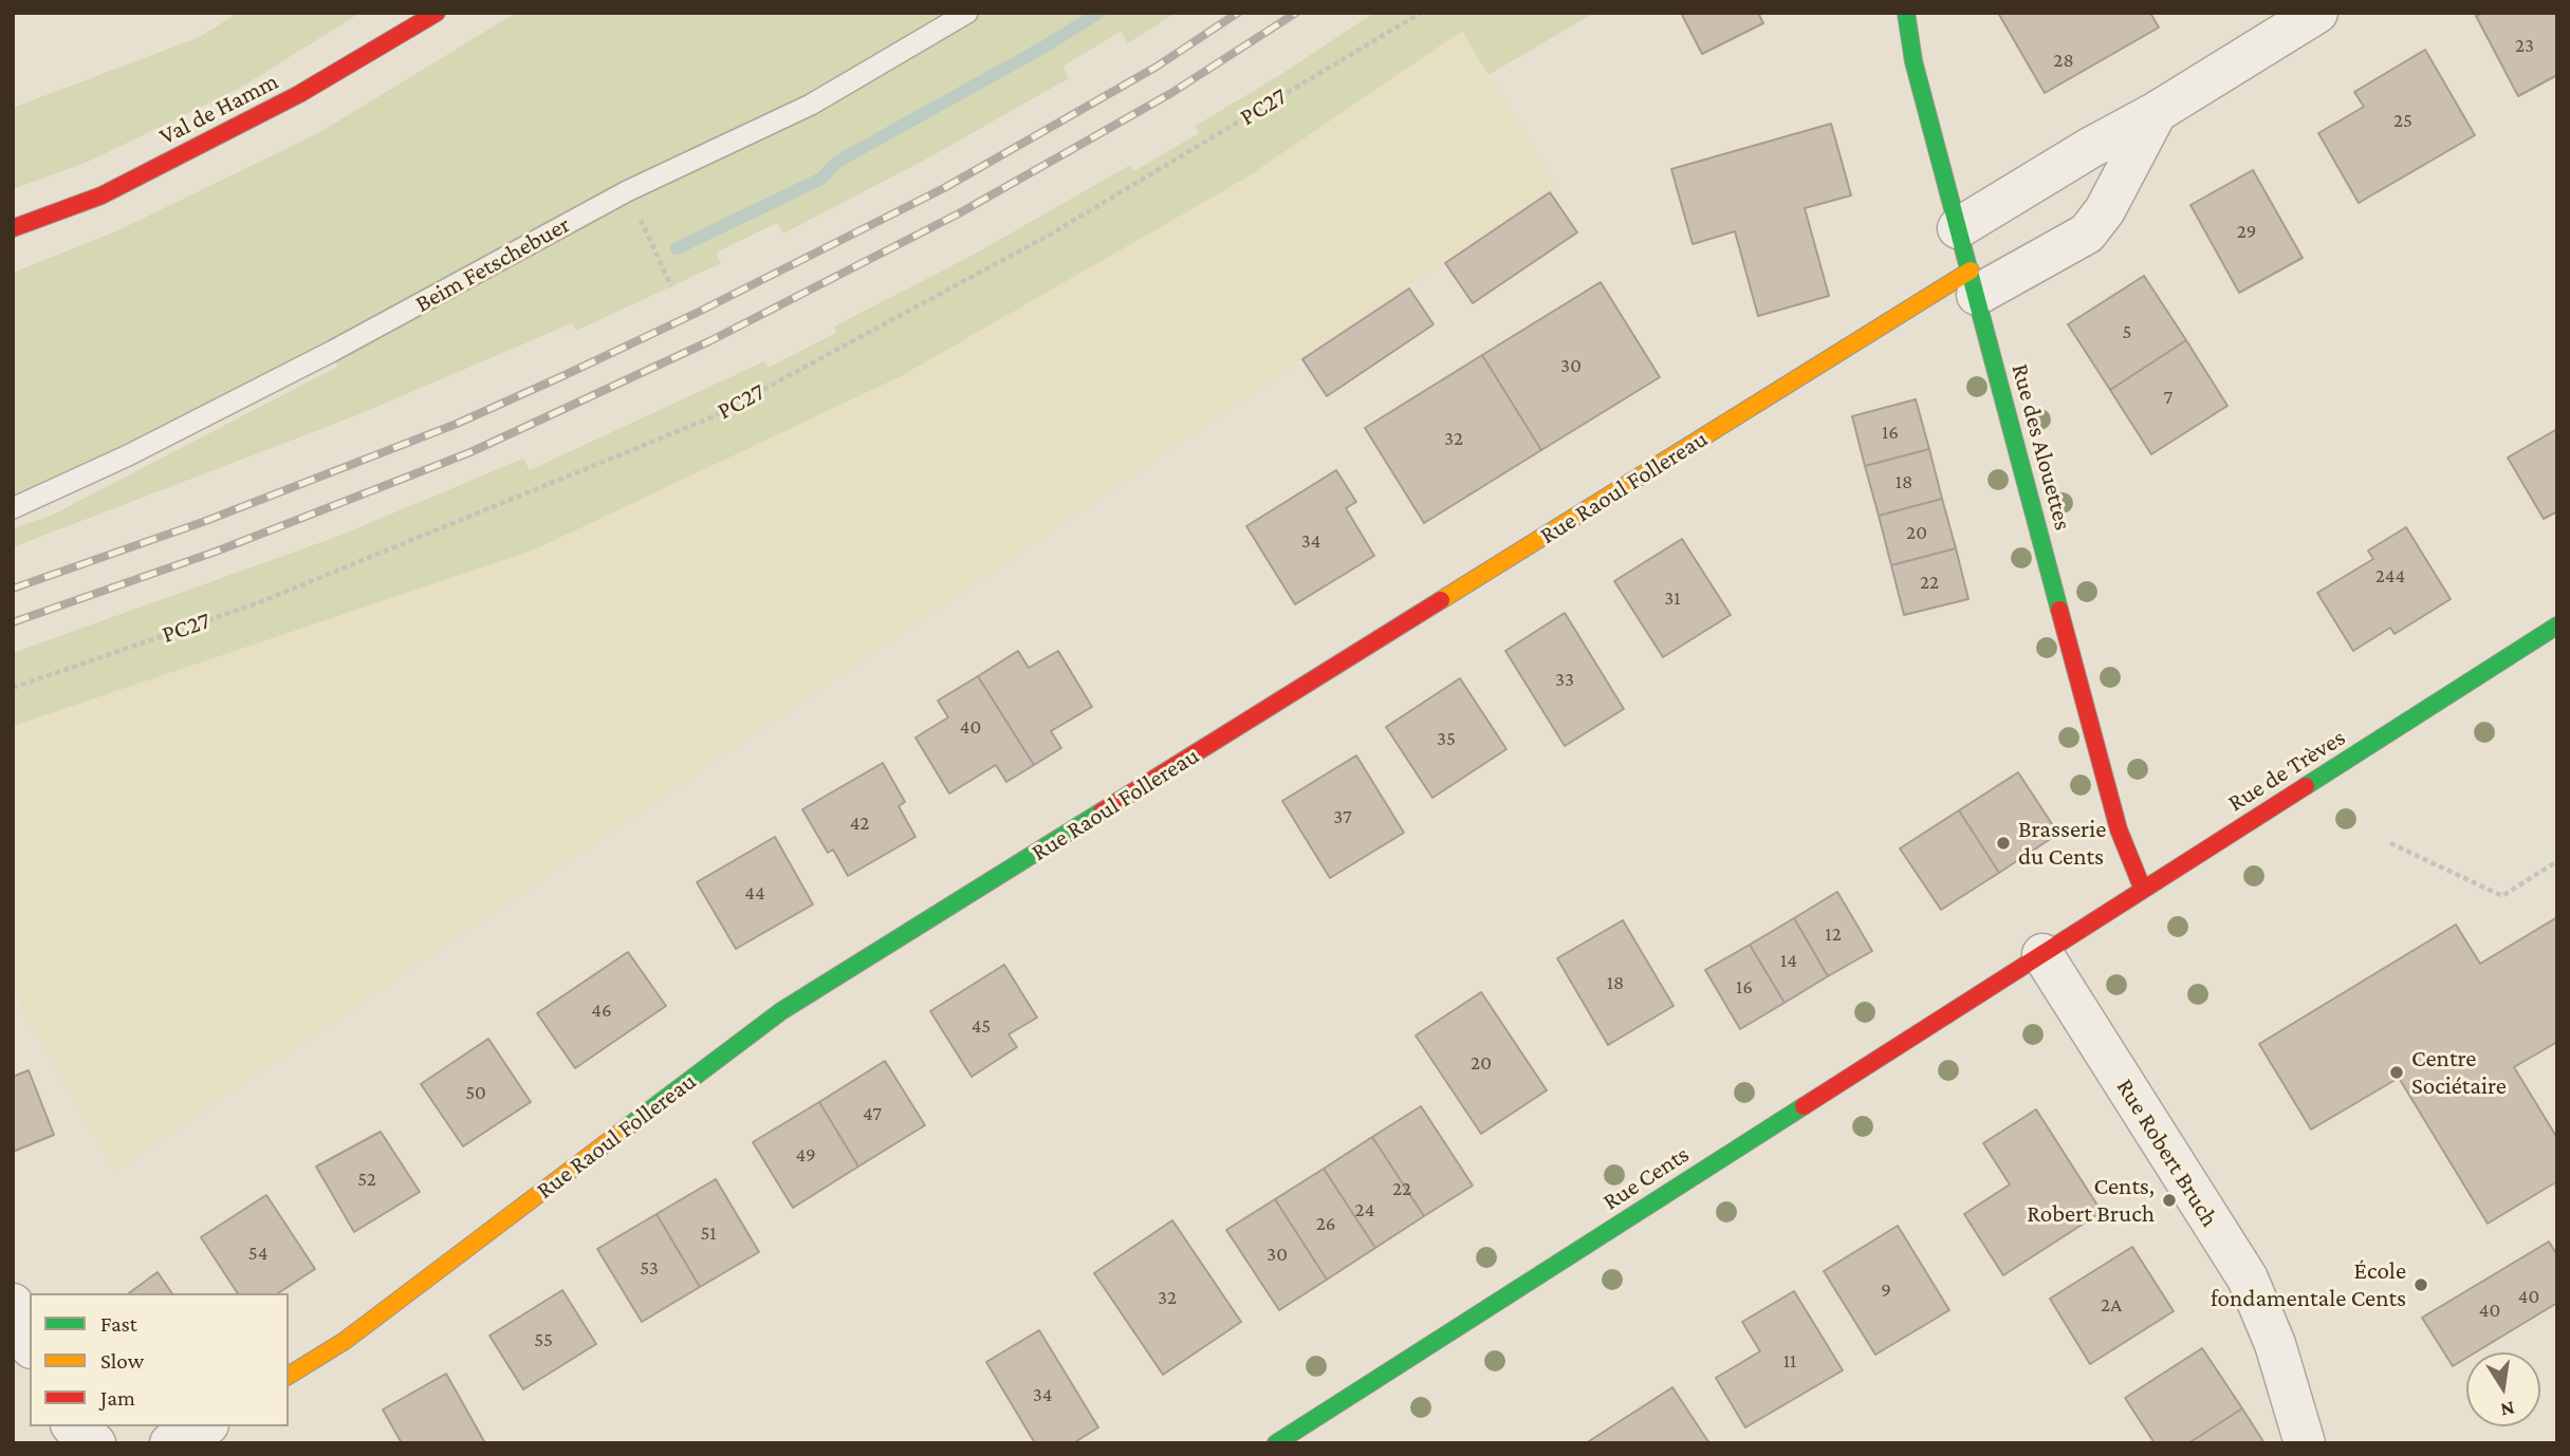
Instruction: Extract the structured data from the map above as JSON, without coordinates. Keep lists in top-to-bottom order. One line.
{"streets":{"main road":["Val de Hamm","Rue des Alouettes","Rue Raoul Follereau","Rue de Trèves","Rue Cents"],"street":["Rue Robert Bruch"],"lane":["Beim Fetschebuer"],"path":["PC27"]},"crossings":[["Rue des Alouettes","Rue Raoul Follereau"],["Rue des Alouettes","Rue de Trèves"],["Rue de Trèves","Rue Robert Bruch"],["Rue de Trèves","Rue Cents"],["Rue Robert Bruch","Rue Cents"]],"places":["Brasserie du Cents","Centre Sociétaire","Cents, Robert Bruch","École fondamentale Cents"],"house_numbers":["23","28","25","29","5","30","7","16","32","18","20","34","244","22","31","33","40","35","37","42","44","12","14","18","16","46","45","20","50","47","49","52","22","24","26","51","54","30","53","9","40","32","2A","40","55","11","34"],"legend":["Fast","Slow","Jam"],"north":"bottom"}
